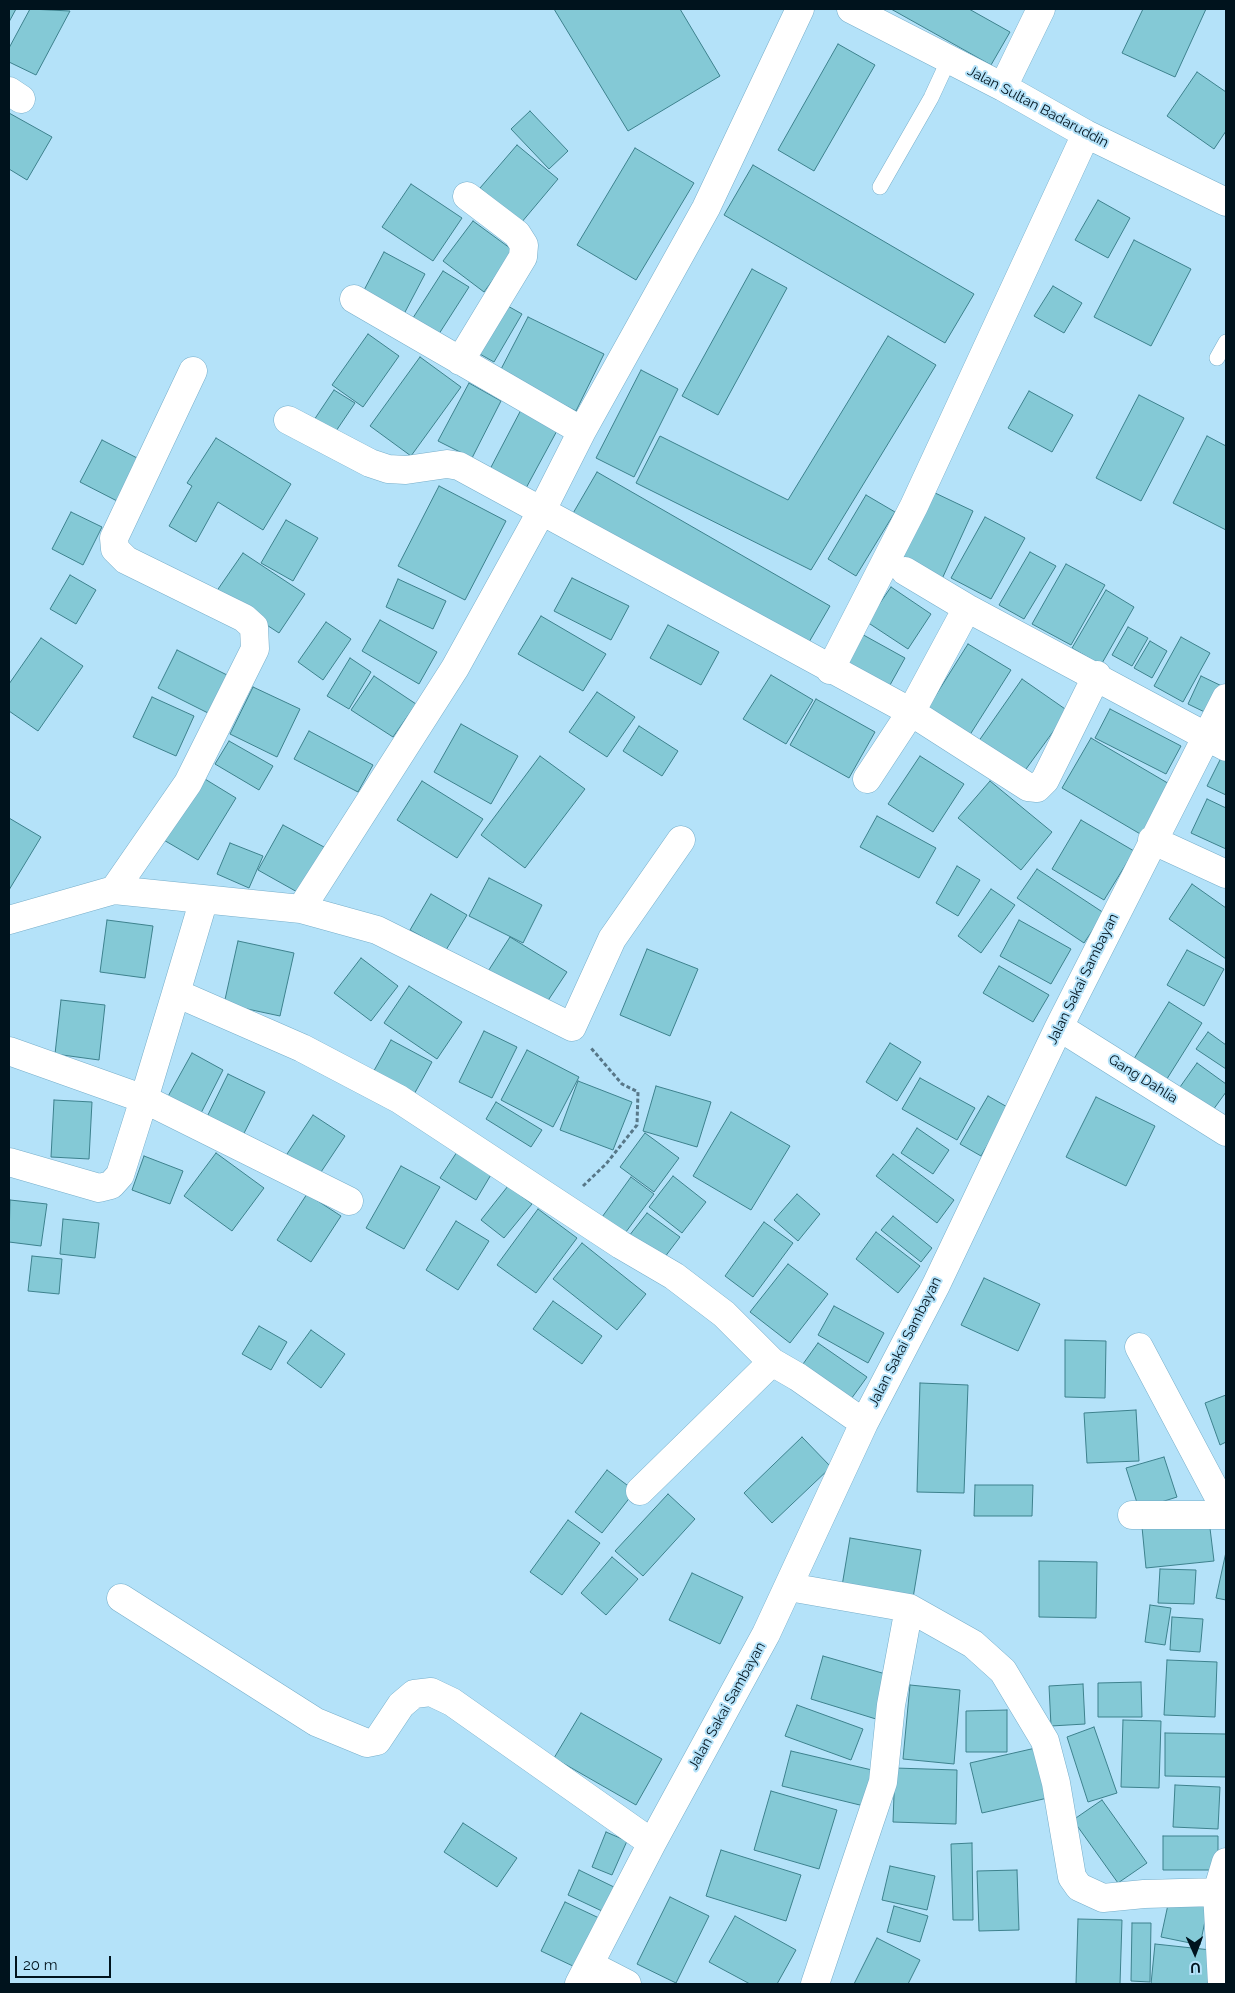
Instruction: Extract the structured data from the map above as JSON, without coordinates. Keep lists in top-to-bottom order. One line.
{"streets":{"street":["Jalan Sultan Badaruddin","Jalan Sakai Sambayan","Gang Dahlia"]},"crossings":[["Jalan Sakai Sambayan","Gang Dahlia"]],"scale_bar":"20 m","north":"bottom"}
